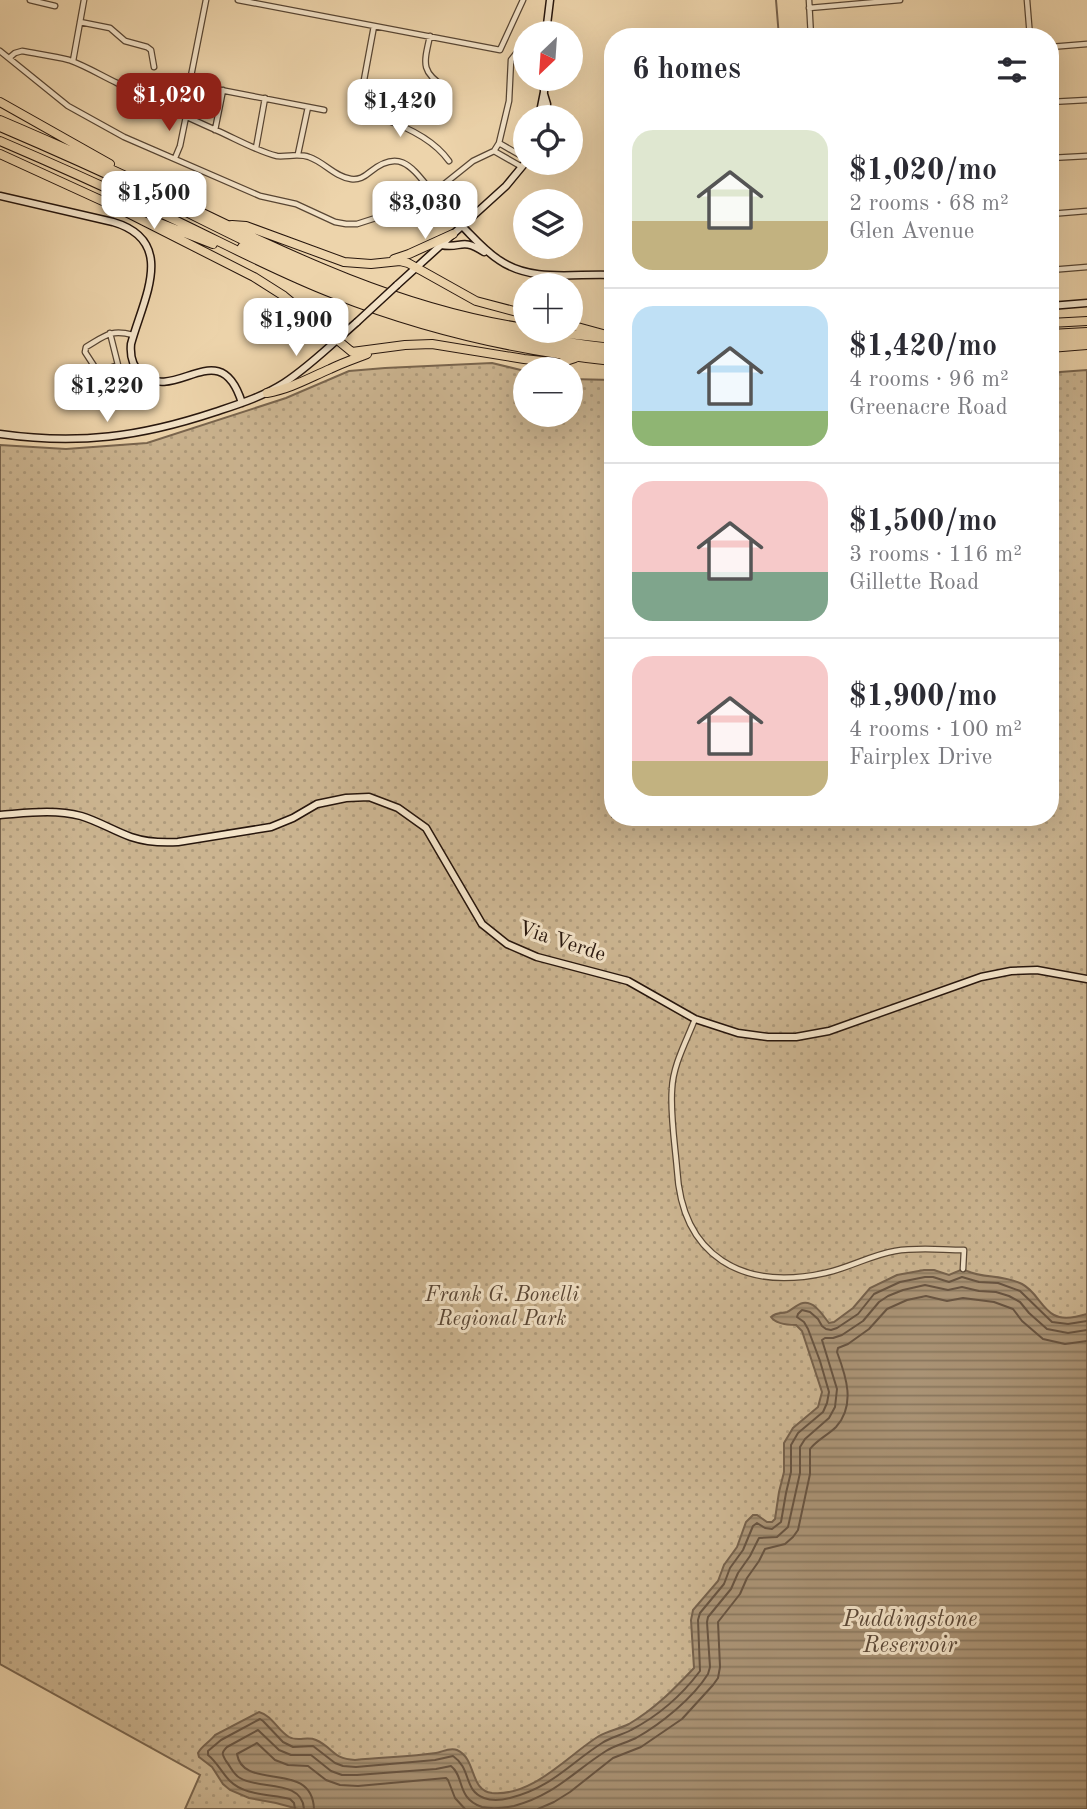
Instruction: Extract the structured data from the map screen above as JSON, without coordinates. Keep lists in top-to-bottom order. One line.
{"streets":{"main road":["Via Verde"]},"water":["Puddingstone Reservoir"],"parks":["Frank G. Bonelli Regional Park"],"north":"bottom left","page":{"map_buttons":["+","−"],"heading":"6 homes","price":["$1,020","$1,420","$1,500","$3,030","$1,900","$1,220"],"list":[{"name":"$1,020/mo","note":"2 rooms · 68 m² · Glen Avenue"},{"name":"$1,420/mo","note":"4 rooms · 96 m² · Greenacre Road"},{"name":"$1,500/mo","note":"3 rooms · 116 m² · Gillette Road"},{"name":"$1,900/mo","note":"4 rooms · 100 m² · Fairplex Drive"}]}}
